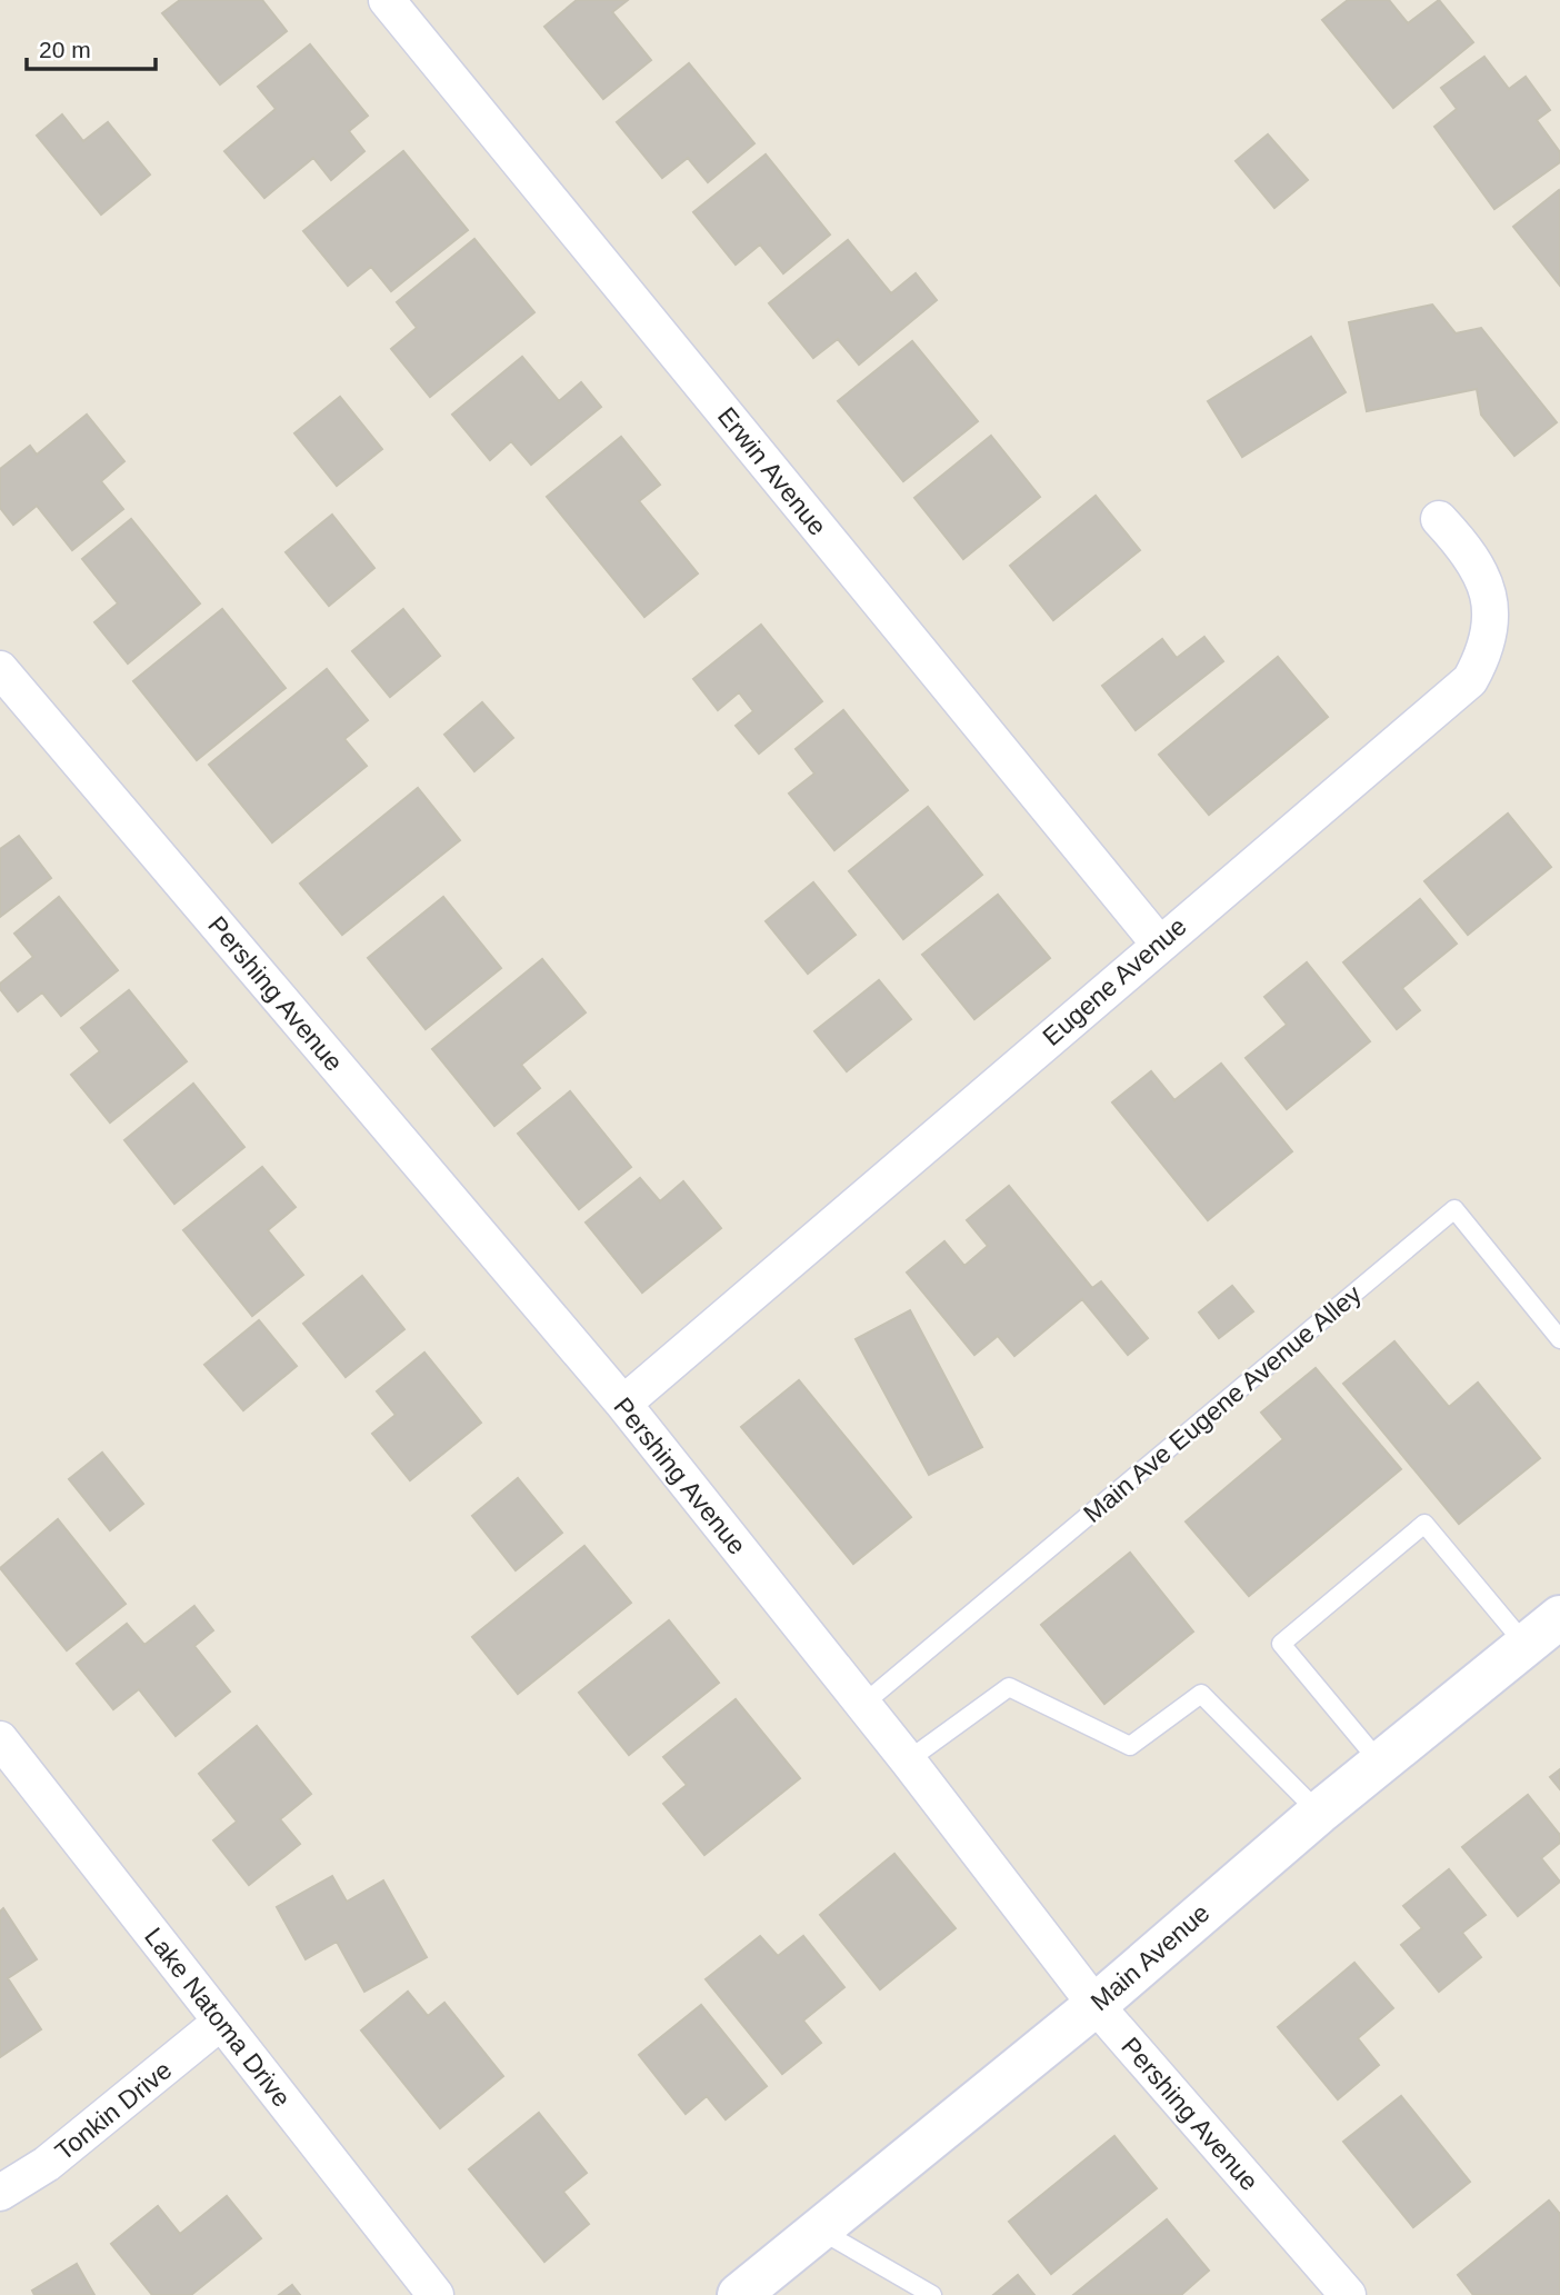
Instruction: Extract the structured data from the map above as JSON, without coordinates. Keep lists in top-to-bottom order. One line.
{"streets":{"street":["Erwin Avenue","Eugene Avenue","Pershing Avenue","Main Avenue","Lake Natoma Drive","Tonkin Drive"],"lane":["Main Ave Eugene Avenue Alley"]},"crossings":[["Erwin Avenue","Eugene Avenue"],["Eugene Avenue","Pershing Avenue"],["Pershing Avenue","Main Ave Eugene Avenue Alley"],["Pershing Avenue","Main Avenue"],["Lake Natoma Drive","Tonkin Drive"]],"scale_bar":"20 m"}
